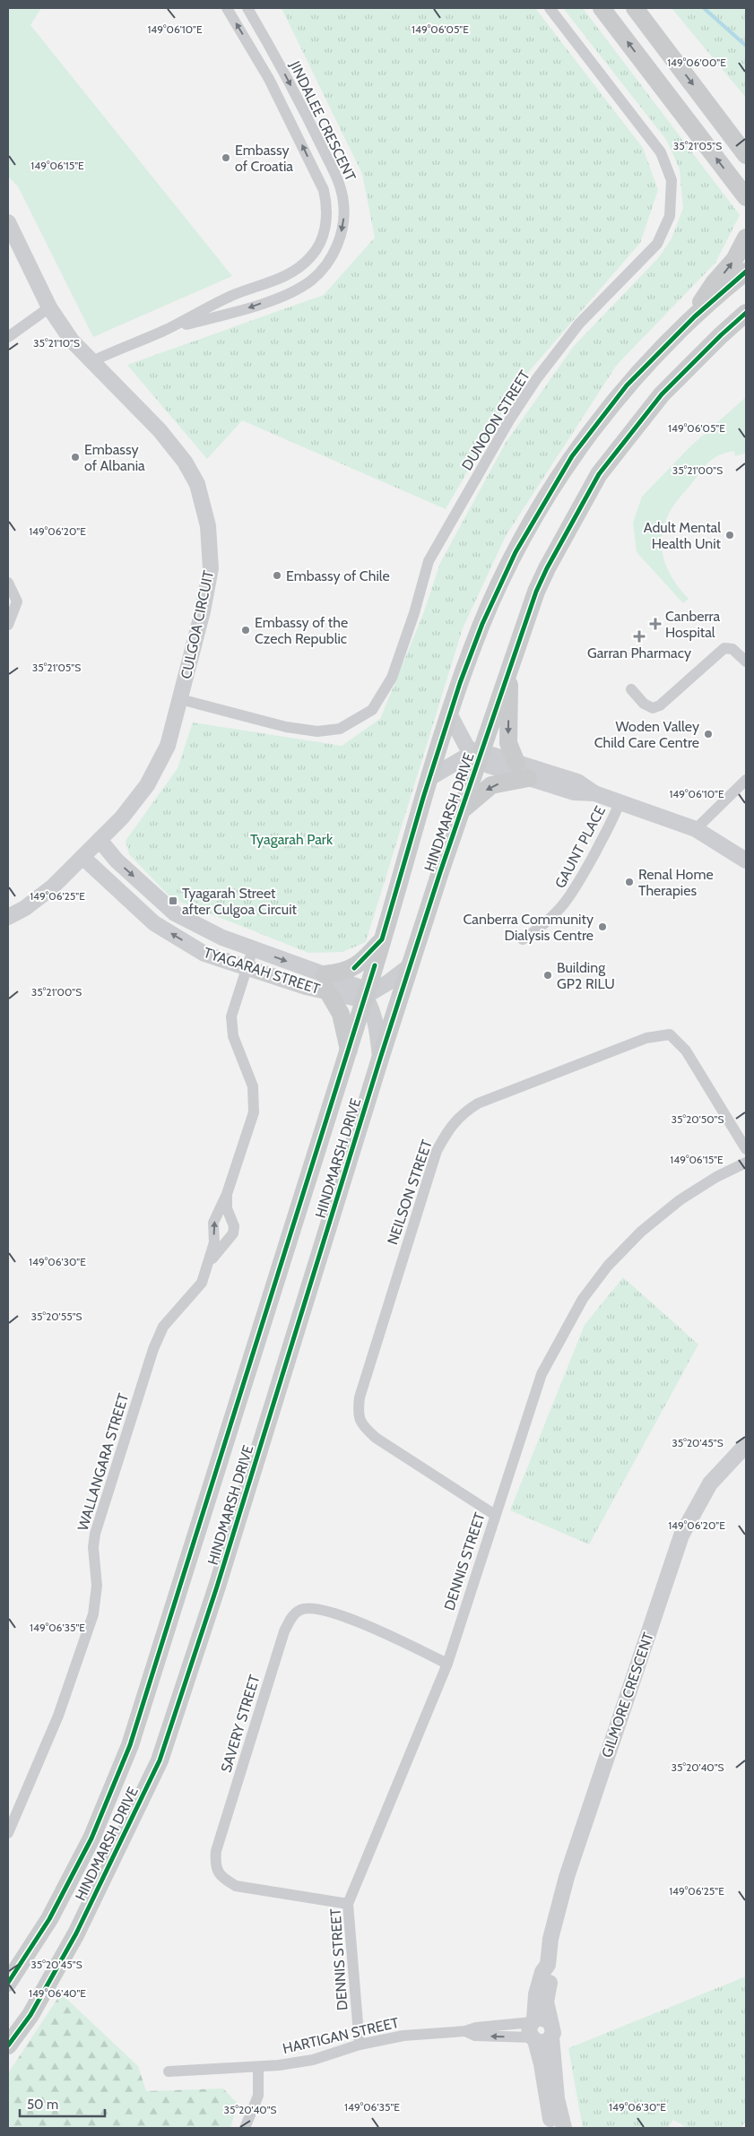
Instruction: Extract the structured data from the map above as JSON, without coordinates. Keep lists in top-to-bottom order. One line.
{"streets":{"main road":["HINDMARSH DRIVE"],"street":["JINDALEE CRESCENT","DUNOON STREET","CULGOA CIRCUIT","GAUNT PLACE","TYAGARAH STREET","NEILSON STREET","WALLANGARA STREET","DENNIS STREET","GILMORE CRESCENT","SAVERY STREET","HARTIGAN STREET"]},"crossings":[["JINDALEE CRESCENT","CULGOA CIRCUIT"],["DUNOON STREET","CULGOA CIRCUIT"],["CULGOA CIRCUIT","TYAGARAH STREET"],["HINDMARSH DRIVE","TYAGARAH STREET"],["TYAGARAH STREET","WALLANGARA STREET"],["NEILSON STREET","DENNIS STREET"],["DENNIS STREET","SAVERY STREET"],["DENNIS STREET","HARTIGAN STREET"],["GILMORE CRESCENT","HARTIGAN STREET"]],"parks":["Tyagarah Park"],"places":{"other":["Embassy of Croatia","Embassy of Albania","Adult Mental Health Unit","Embassy of Chile","Embassy of the Czech Republic","Woden Valley Child Care Centre","Renal Home Therapies","Canberra Community Dialysis Centre","Building GP2 RILU"],"health":["Canberra Hospital","Garran Pharmacy"],"transit":["Tyagarah Street after Culgoa Circuit"]},"scale_bar":"50 m","coordinates":["149°06'10\"E","149°06'05\"E","149°06'00\"E","35°21'05\"S","149°06'15\"E","35°21'10\"S","35°21'00\"S","149°06'20\"E","149°06'25\"E","35°20'50\"S","149°06'30\"E","35°20'55\"S","35°20'45\"S","149°06'35\"E","35°20'40\"S","149°06'40\"E"]}
